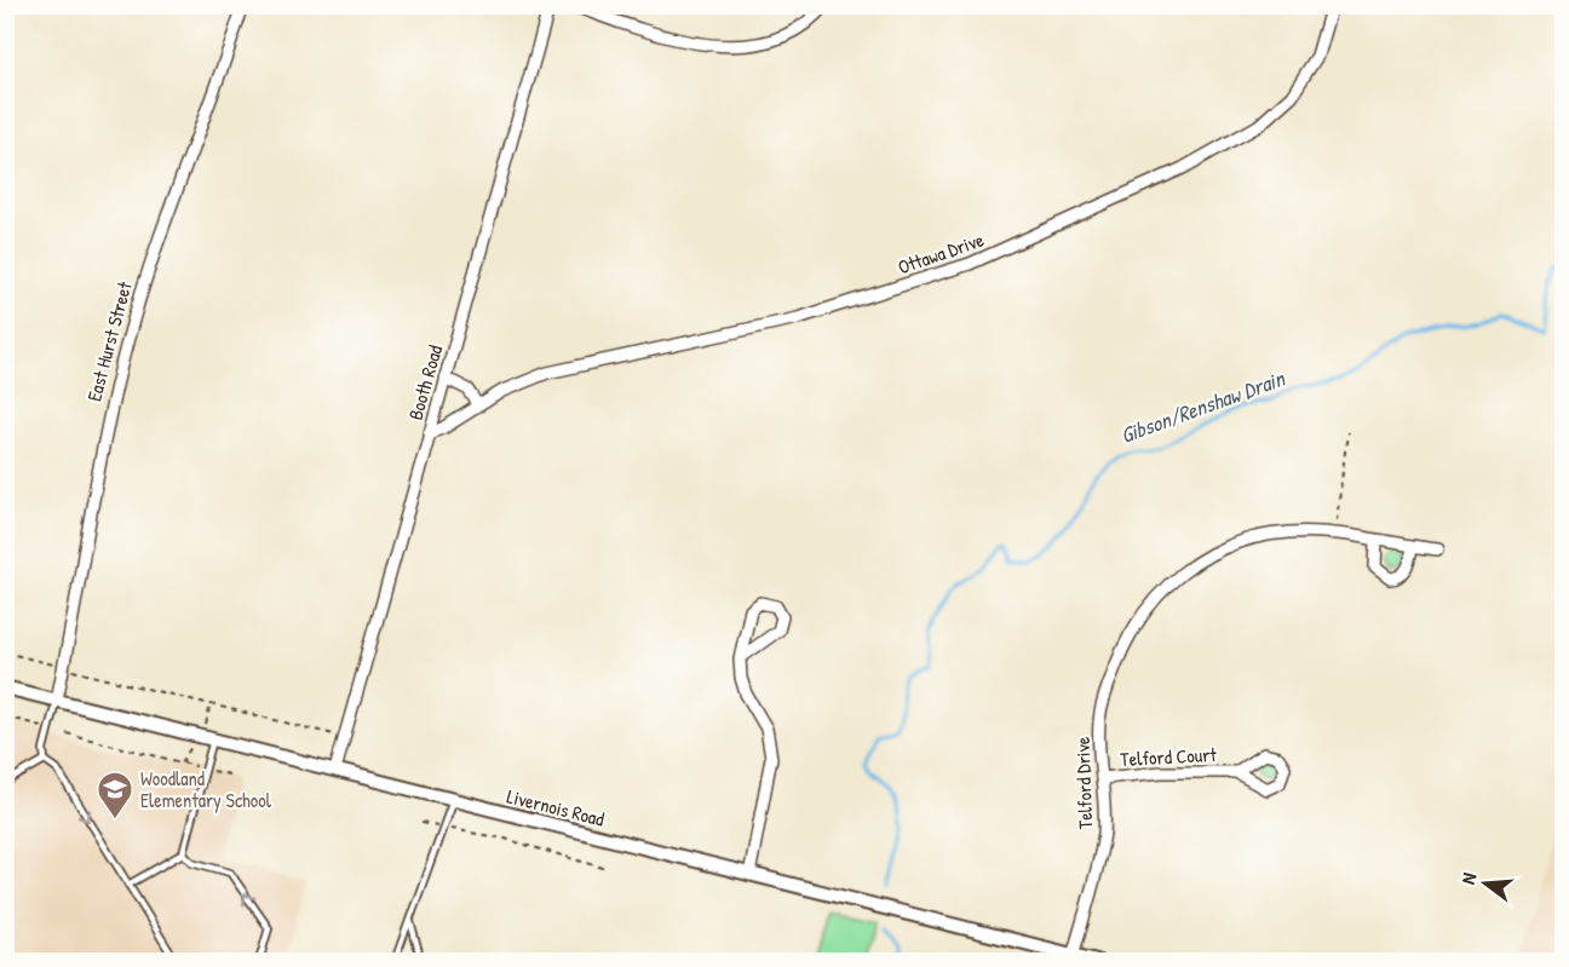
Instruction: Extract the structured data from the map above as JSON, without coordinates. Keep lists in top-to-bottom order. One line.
{"streets":{"street":["Ottawa Drive","East Hurst Street","Booth Road","Telford Court","Telford Drive","Livernois Road"]},"crossings":[["Ottawa Drive","Booth Road"],["East Hurst Street","Livernois Road"],["Booth Road","Livernois Road"],["Telford Court","Telford Drive"],["Telford Drive","Livernois Road"]],"water":["Gibson/Renshaw Drain"],"places":{"school or university":["Woodland Elementary School"]},"north":"left"}
